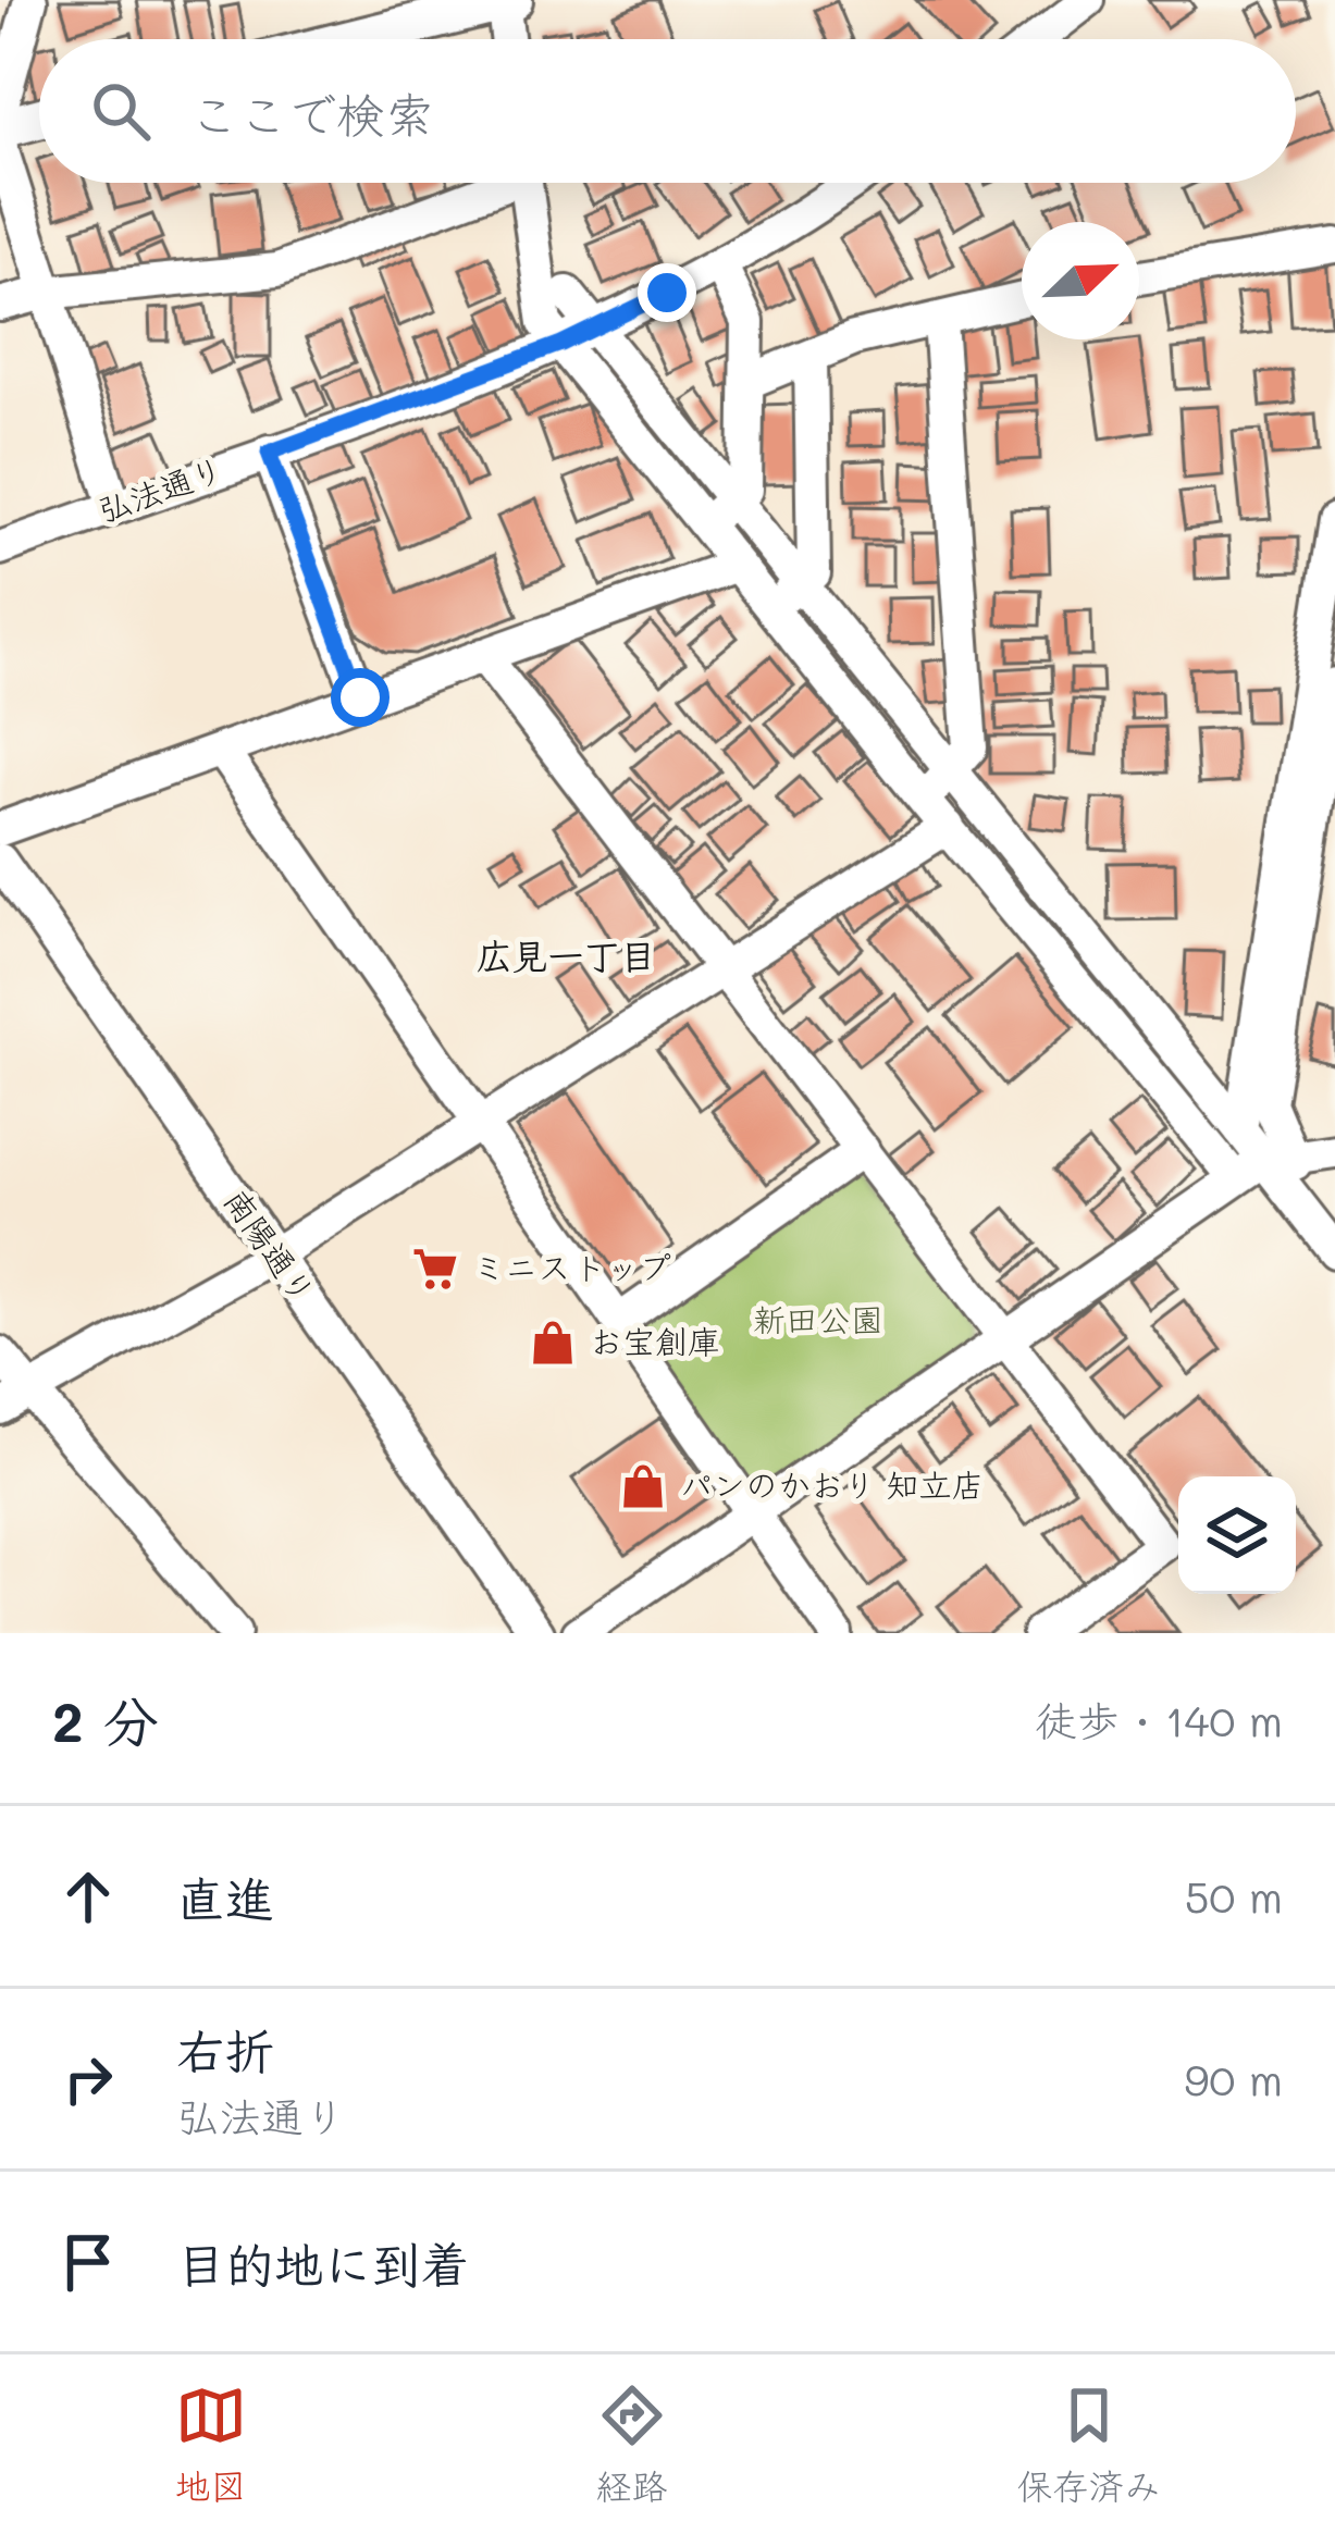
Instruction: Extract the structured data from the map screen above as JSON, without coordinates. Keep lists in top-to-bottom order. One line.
{"streets":{"street":["弘法通り","南陽通り"]},"districts":["広見一丁目"],"parks":["新田公園"],"places":{"supermarket":["ミニストップ"],"shop":["お宝創庫","パンのかおり 知立店"]},"north":"top right","page":{"search":"ここで検索","heading":["2 分","徒歩 · 140 m"],"list":[["直進","50 m"],["右折","弘法通り","90 m"],"目的地に到着"],"nav":["地図","経路","保存済み"]}}
